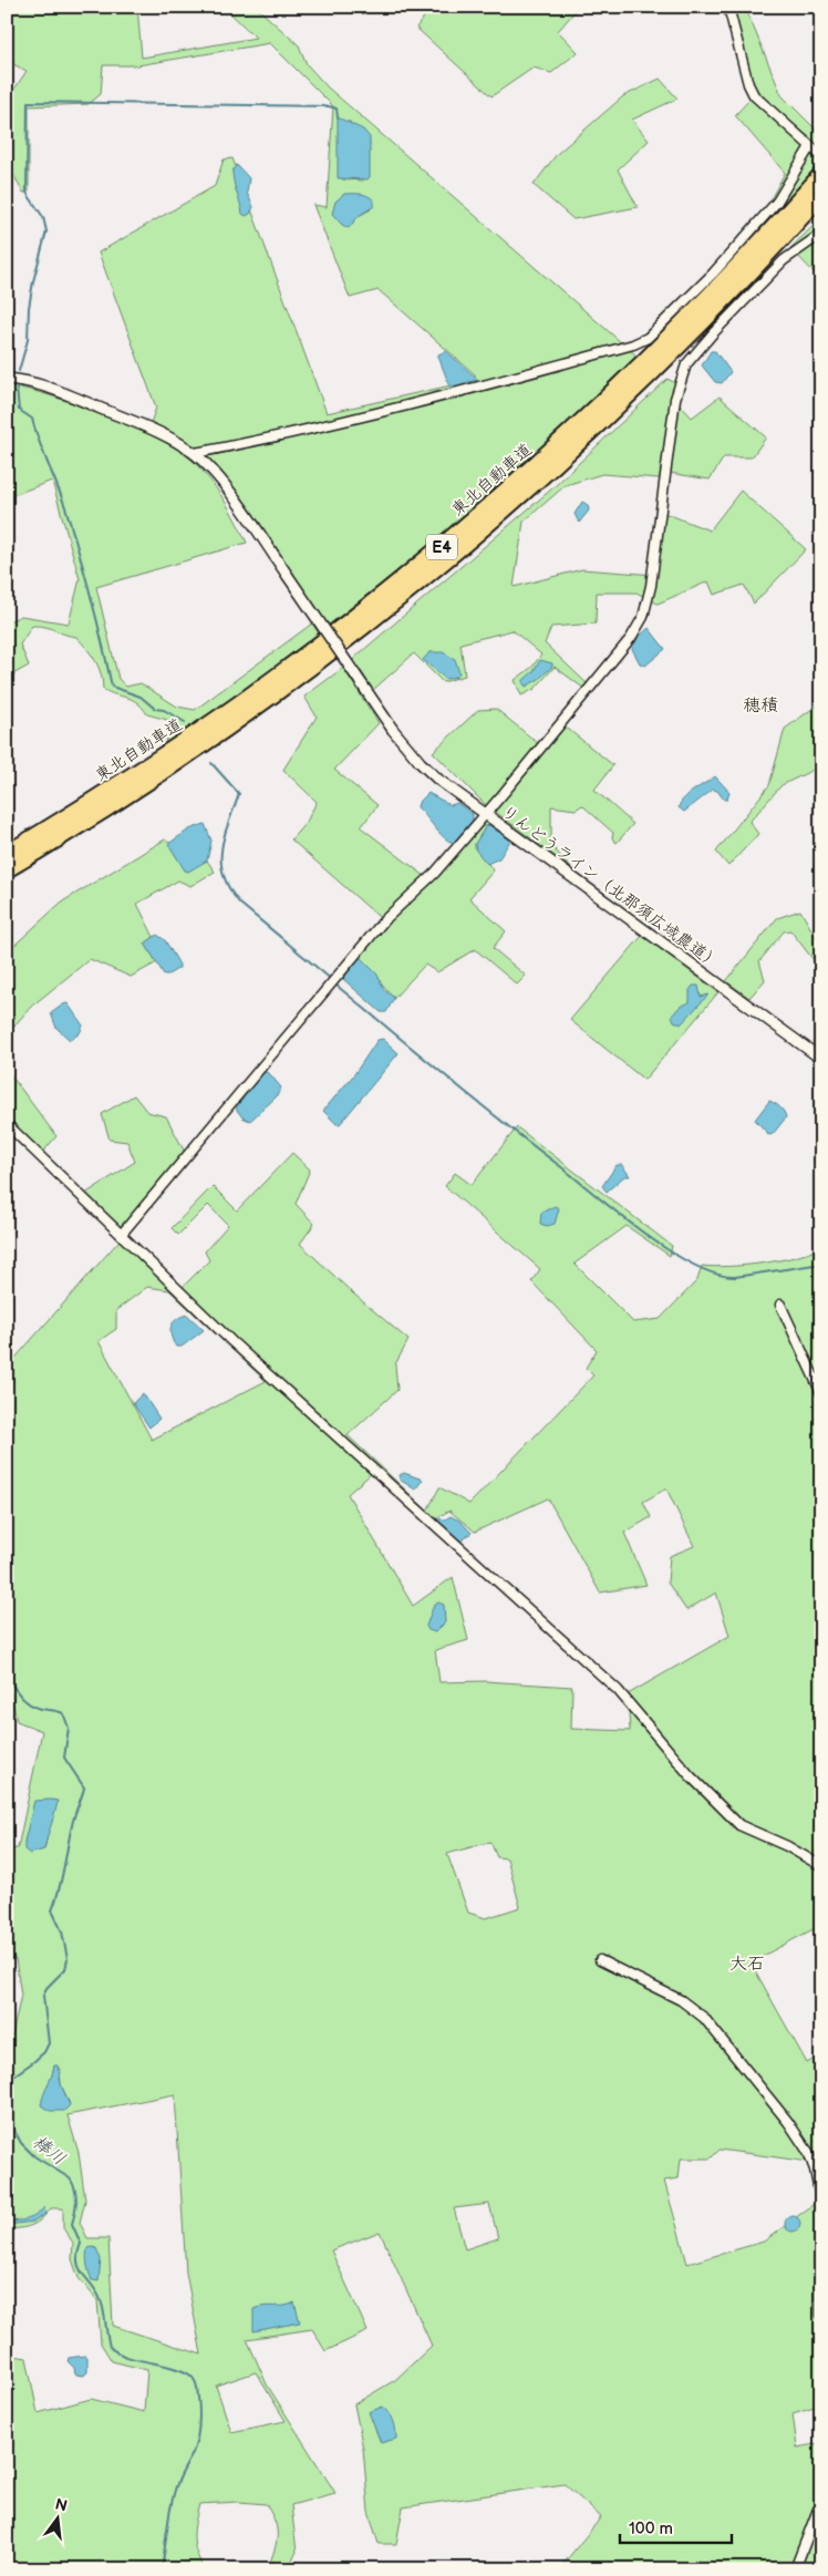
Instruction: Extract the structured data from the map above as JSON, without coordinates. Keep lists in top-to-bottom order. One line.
{"streets":{"highway":["東北自動車道","E4"],"street":["りんどうライン（北那須広域農道）"]},"districts":["穂積","大石"],"water":["棒川"],"scale_bar":"100 m","north":"top"}
